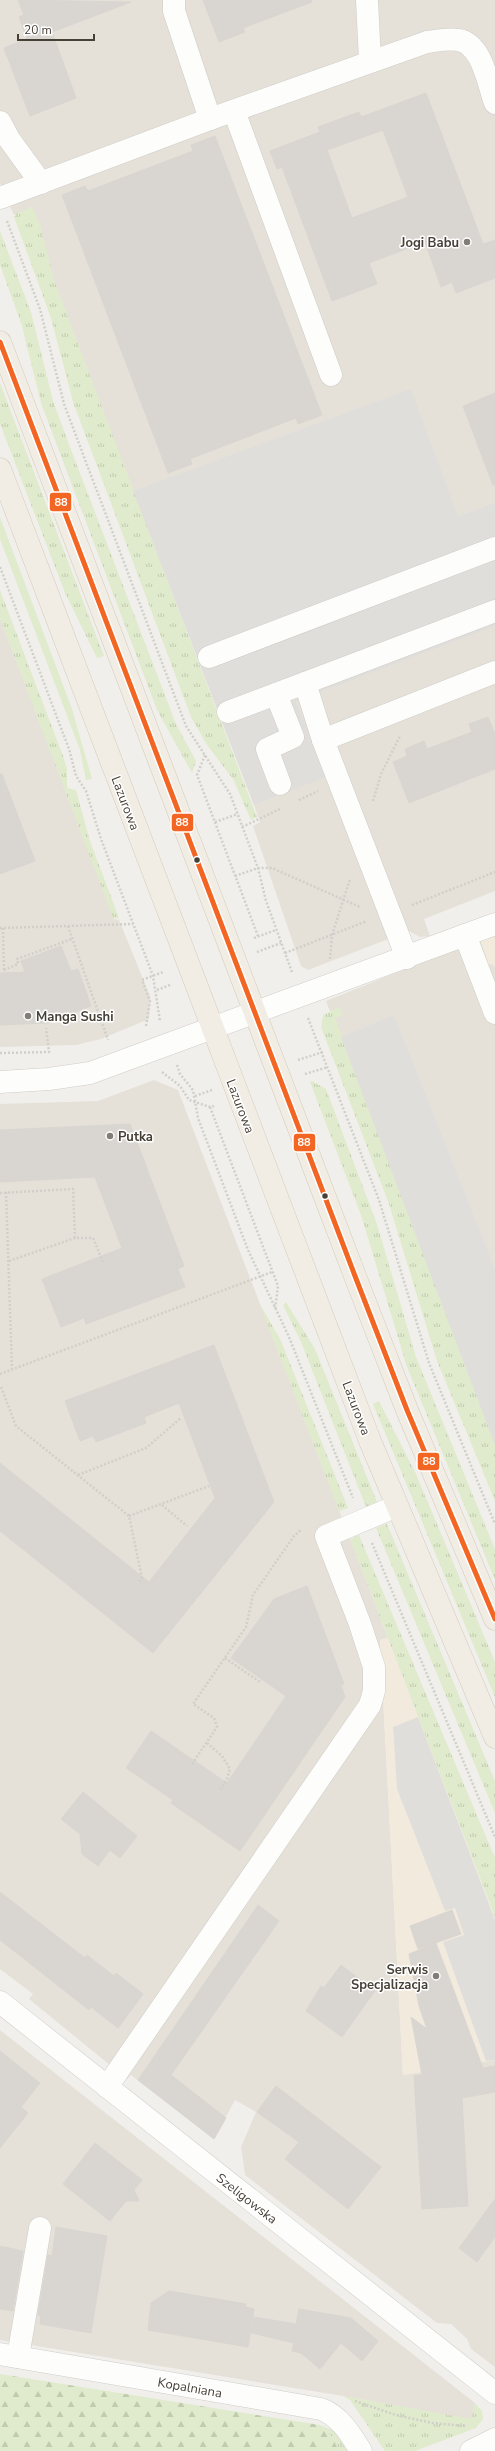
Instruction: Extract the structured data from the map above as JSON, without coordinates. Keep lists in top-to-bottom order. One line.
{"streets":{"main road":["Lazurowa"],"street":["Szeligowska","Kopalniana"]},"places":["Jogi Babu","Manga Sushi","Putka","Serwis Specjalizacja"],"lines":["transit line 88"],"scale_bar":"20 m"}
